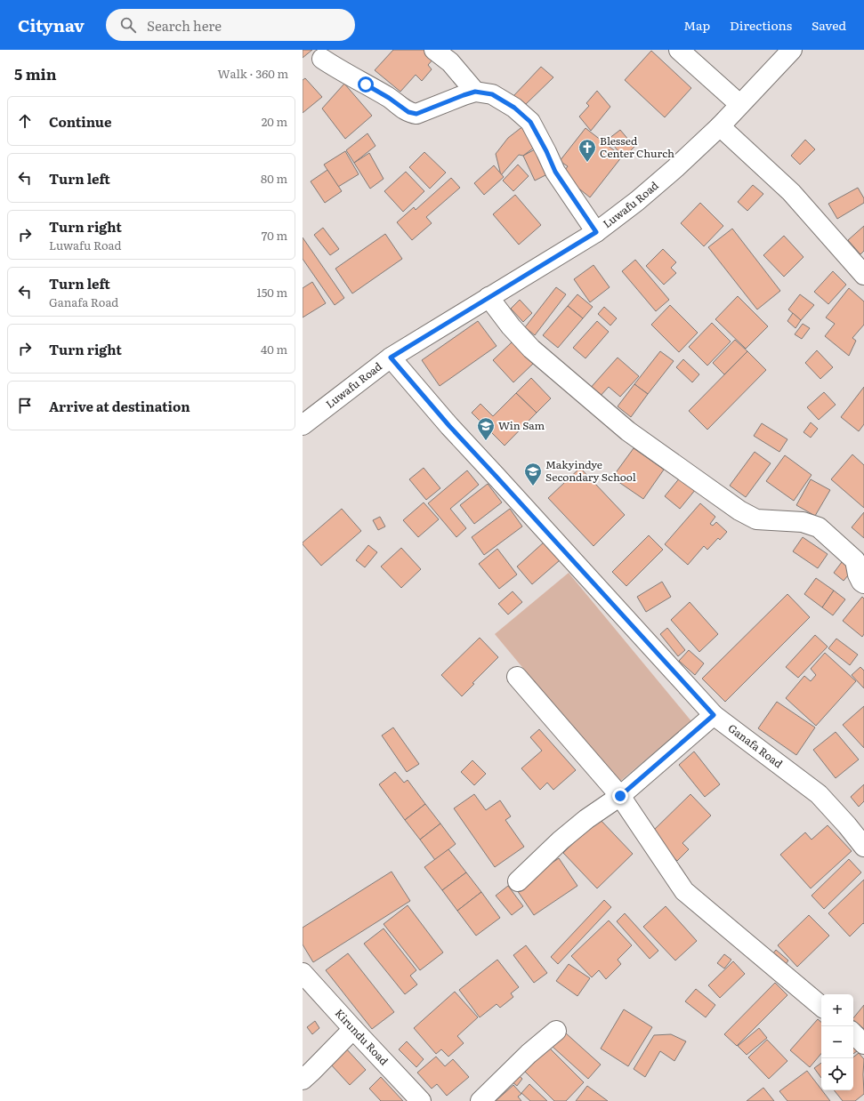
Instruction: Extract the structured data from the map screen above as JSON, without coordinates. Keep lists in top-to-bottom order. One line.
{"streets":{"street":["Luwafu Road","Ganafa Road","Kirundu Road"]},"crossings":[["Luwafu Road","Ganafa Road"]],"places":{"church":["Blessed Center Church"],"school or university":["Win Sam","Makyindye Secondary School"]},"page":{"header":"Citynav","search":"Search here","nav":["Map","Directions","Saved"],"heading":["5 min","Walk · 360 m"],"list":[["Continue","20 m"],["Turn left","80 m"],["Turn right","Luwafu Road","70 m"],["Turn left","Ganafa Road","150 m"],["Turn right","40 m"],"Arrive at destination"],"map_buttons":["+","−"]}}
